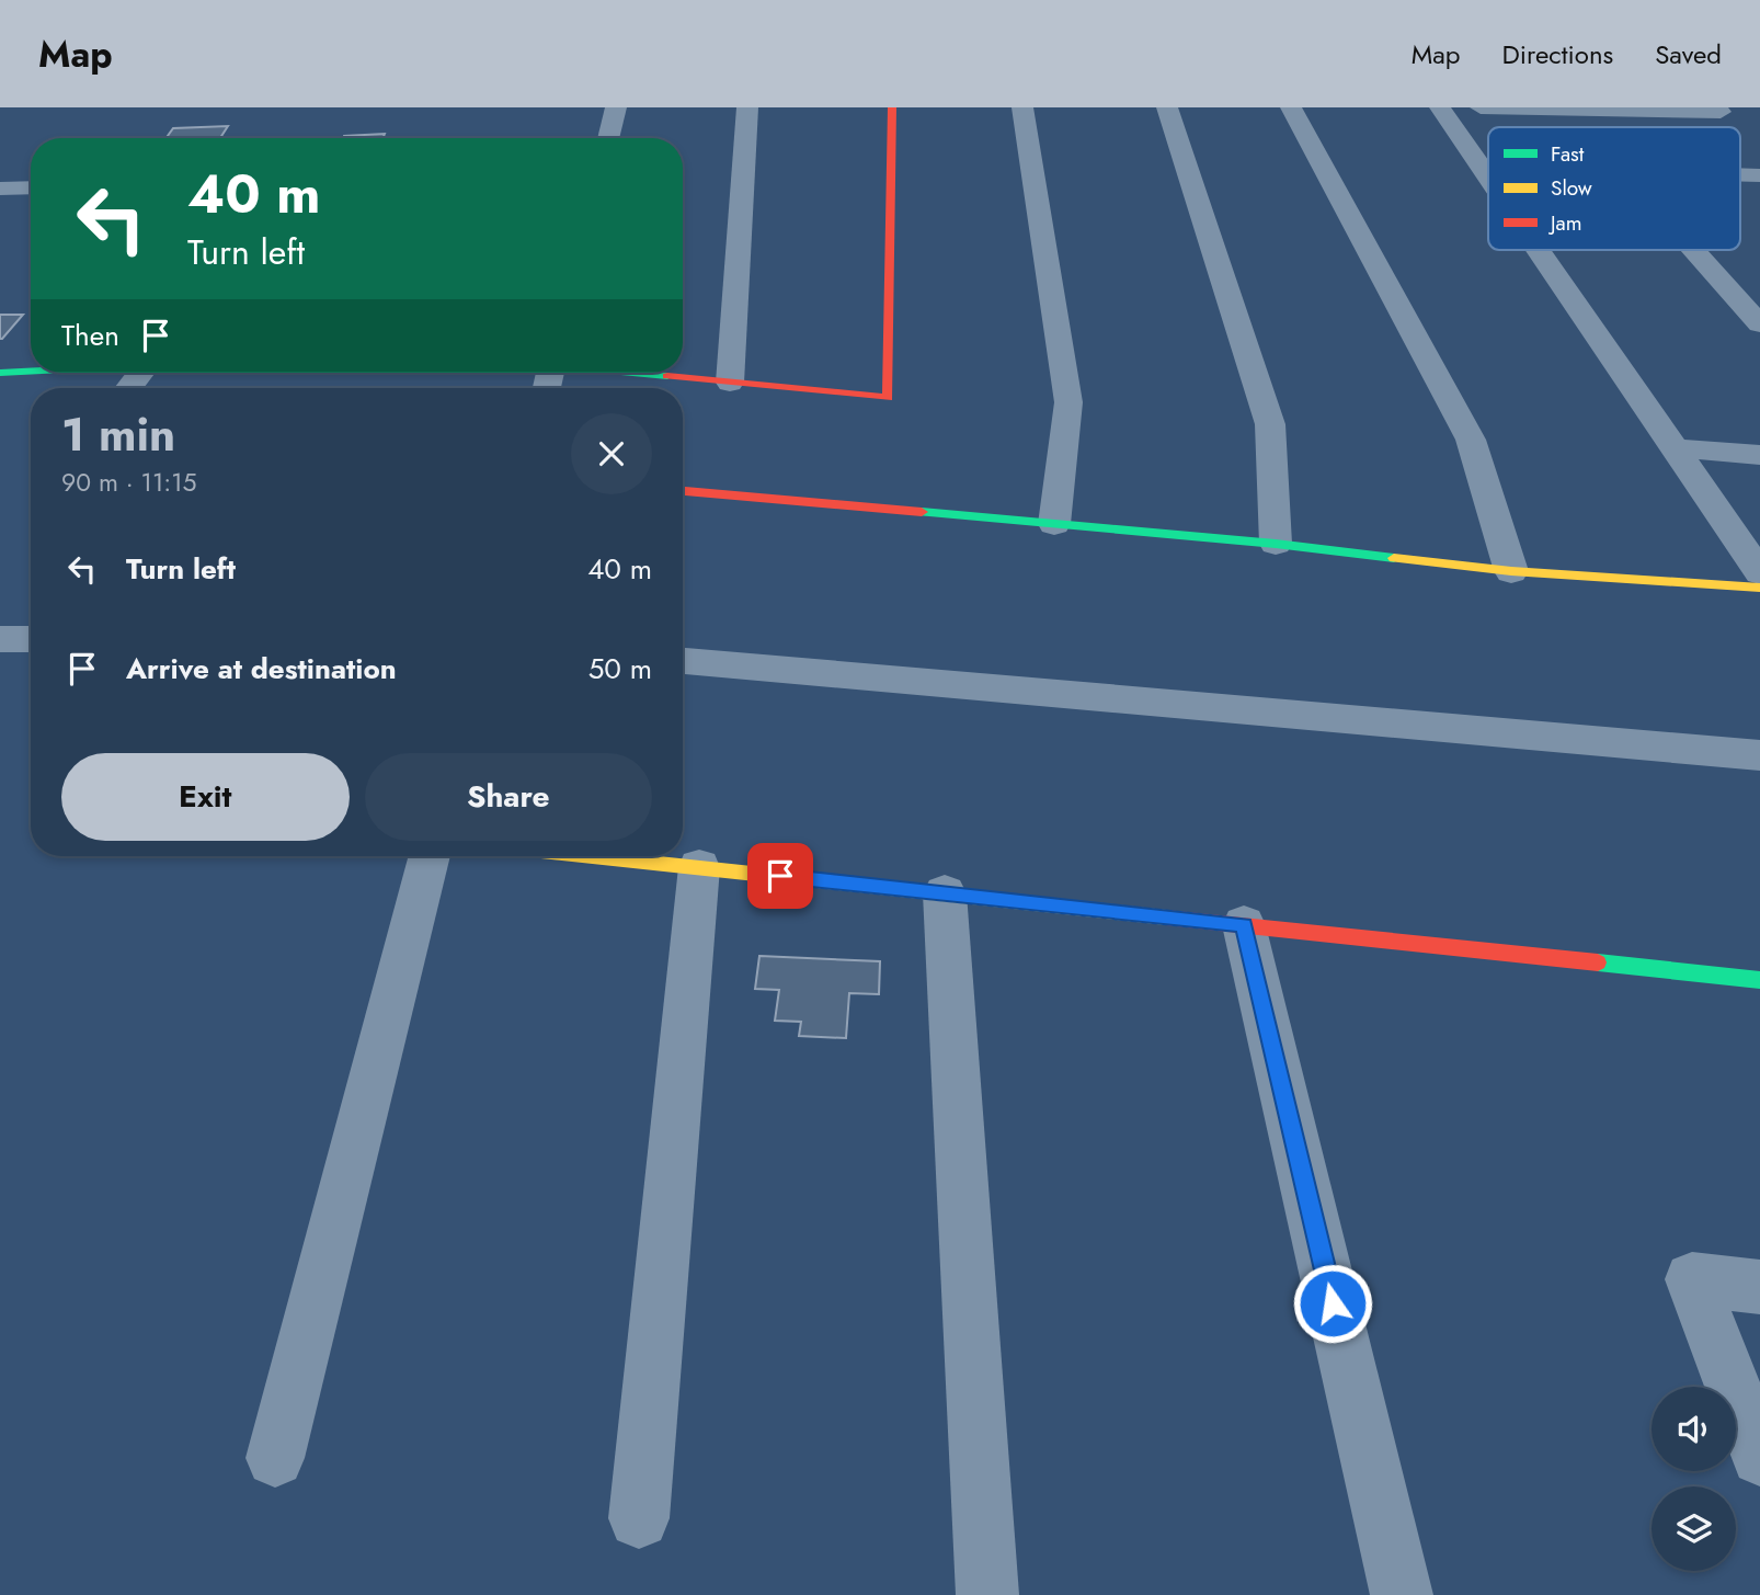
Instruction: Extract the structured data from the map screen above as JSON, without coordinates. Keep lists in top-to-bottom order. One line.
{"legend":["Fast","Slow","Jam"],"page":{"header":"Map","nav":["Map","Directions","Saved"],"turn":["40 m","Turn left"],"then":"Then","heading":["1 min","90 m · 11:15"],"list":[{"name":"Turn left","value":"40 m"},{"name":"Arrive at destination","value":"50 m"}],"buttons":["Exit","Share"]}}
